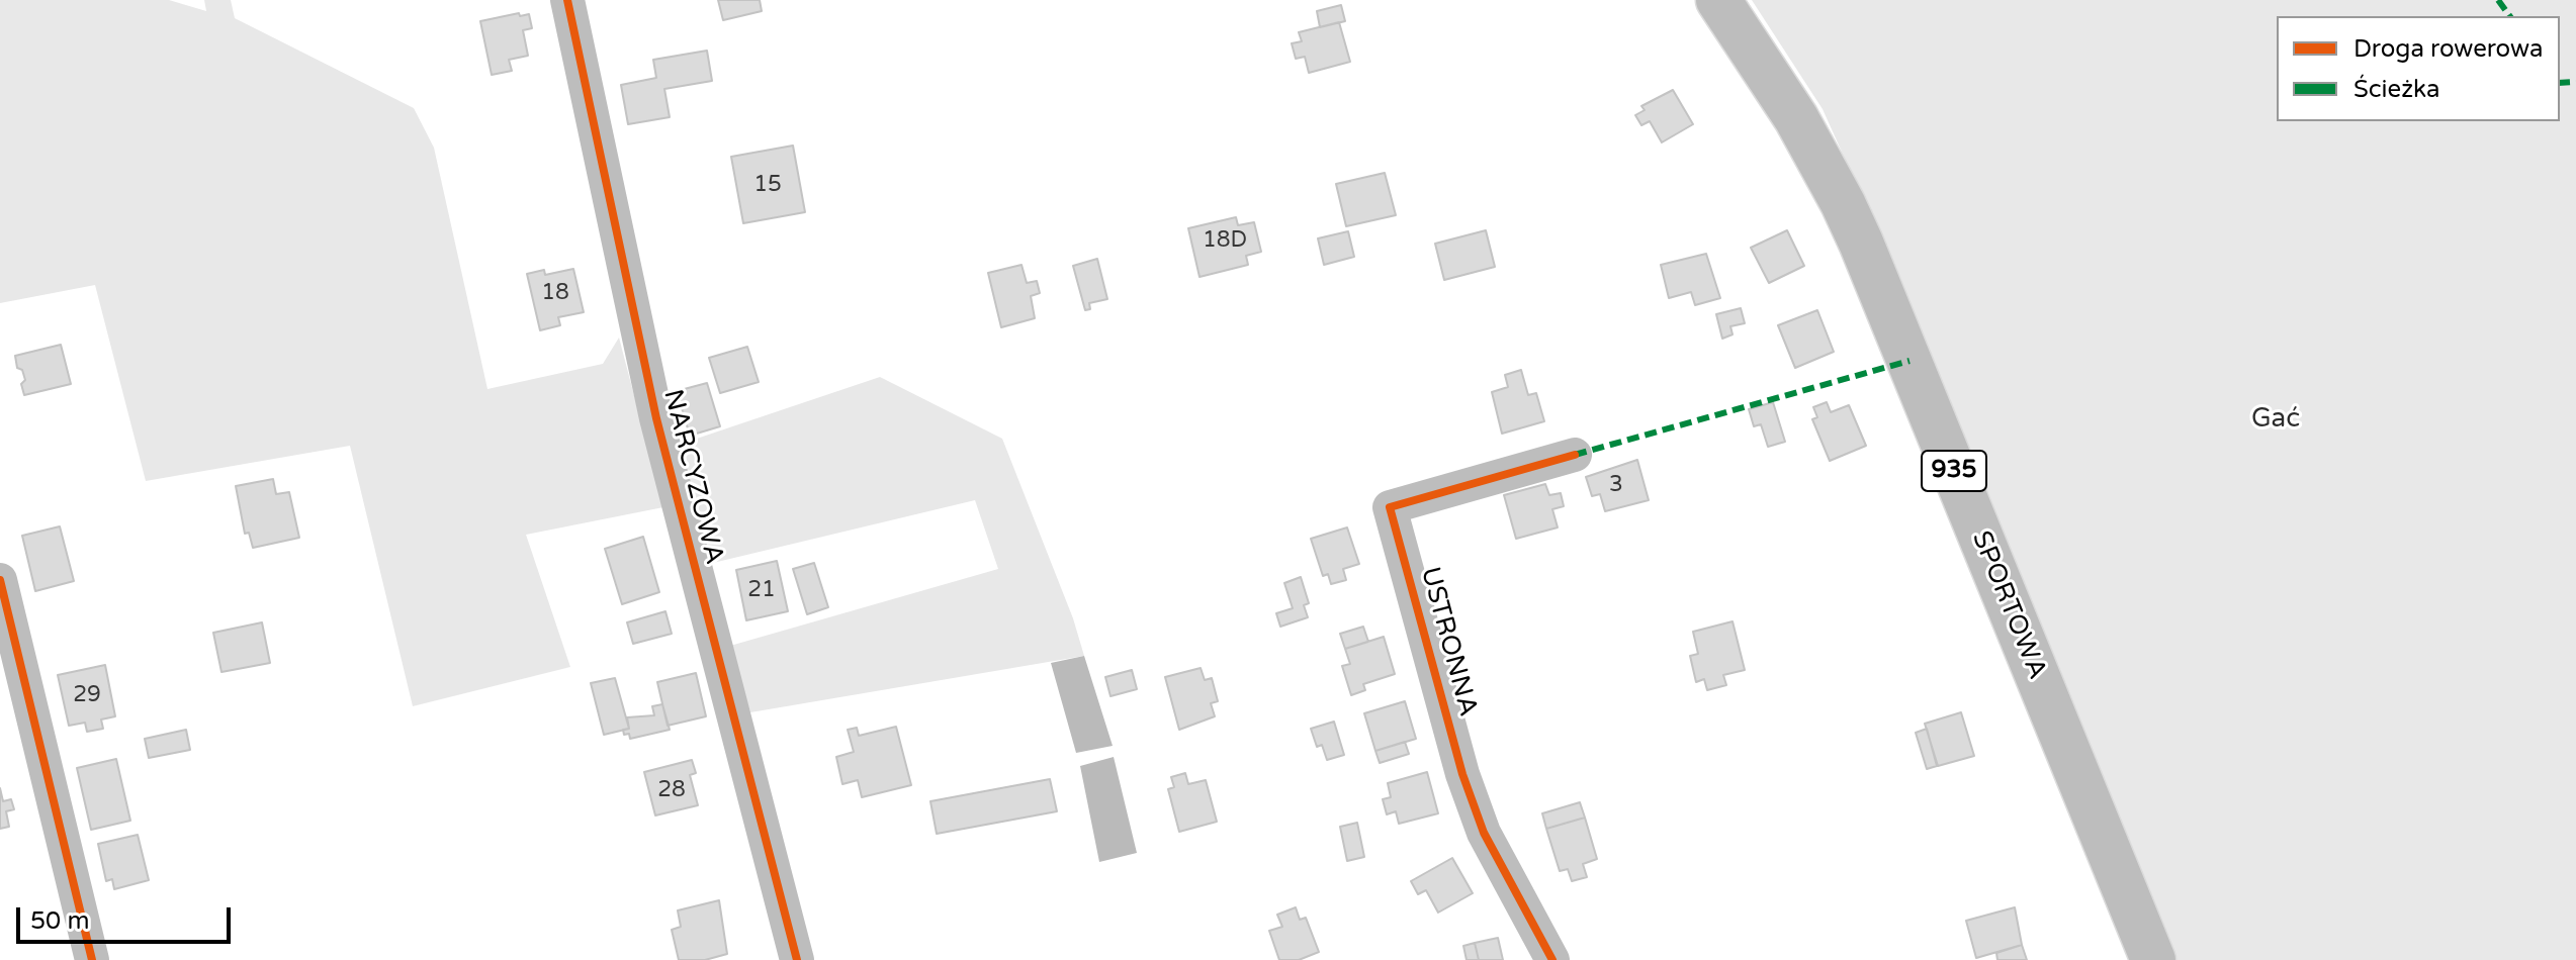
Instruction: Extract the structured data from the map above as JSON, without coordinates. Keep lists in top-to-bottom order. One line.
{"streets":{"main road":["935","SPORTOWA"],"street":["NARCYZOWA","USTRONNA"]},"parks":["Gać"],"house_numbers":["15","18D","18","3","21","29","28"],"legend":["Droga rowerowa","Ścieżka"],"scale_bar":"50 m"}
